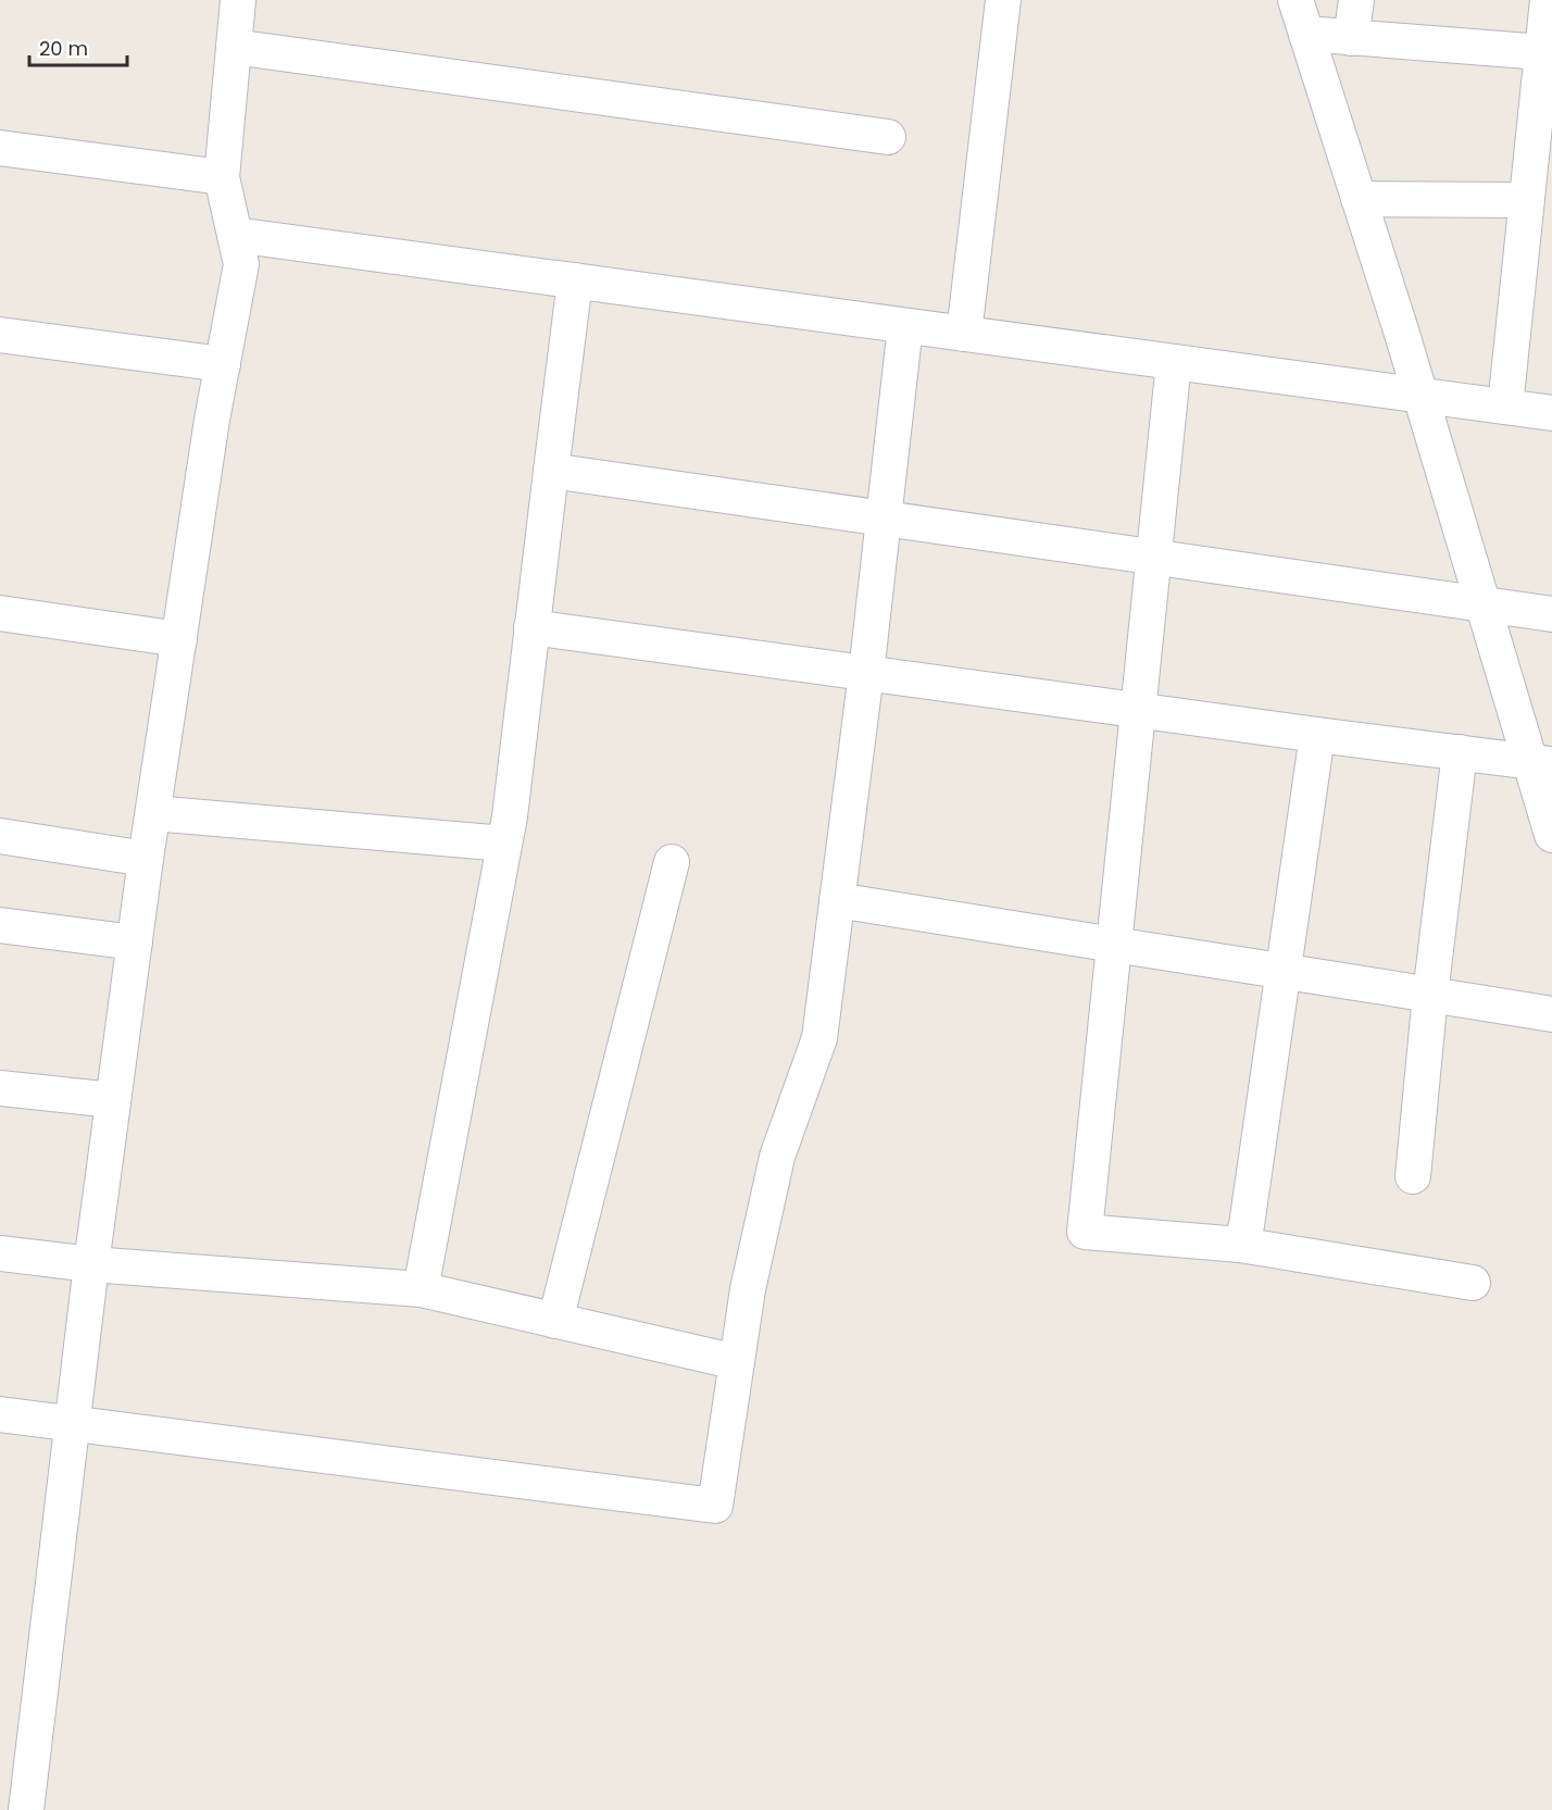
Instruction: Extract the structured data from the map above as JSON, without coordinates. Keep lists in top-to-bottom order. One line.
{"scale_bar":"20 m"}
